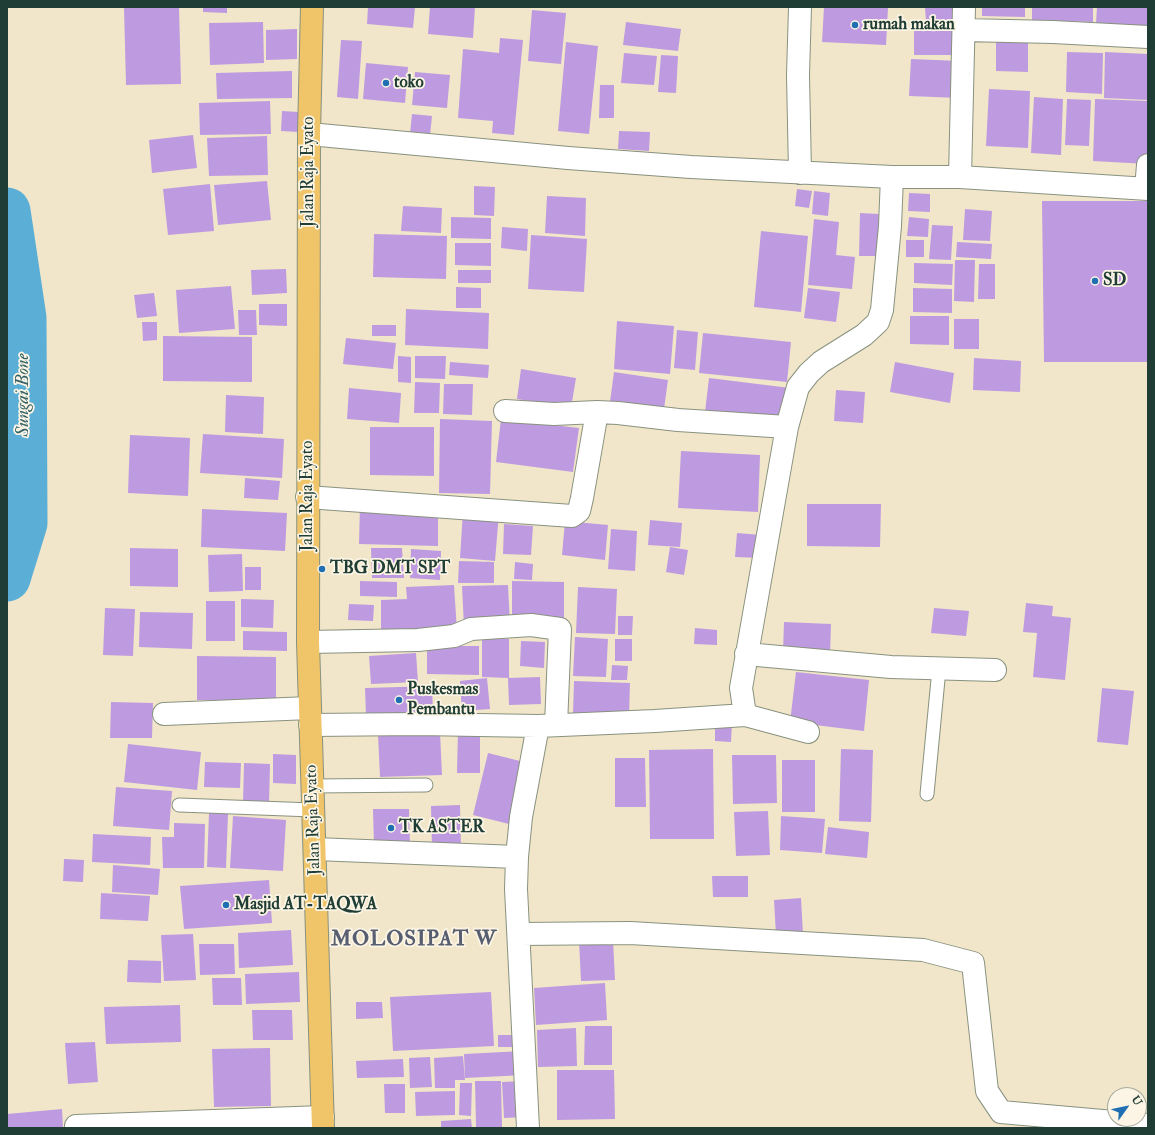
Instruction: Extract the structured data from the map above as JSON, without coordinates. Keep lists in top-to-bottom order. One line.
{"streets":{"main road":["Jalan Raja Eyato"]},"districts":["MOLOSIPAT W"],"water":["Sungai Bone"],"places":["rumah makan","toko","SD","TBG DMT SPT","Puskesmas Pembantu","TK ASTER","Masjid AT-TAQWA"],"north":"top right"}
